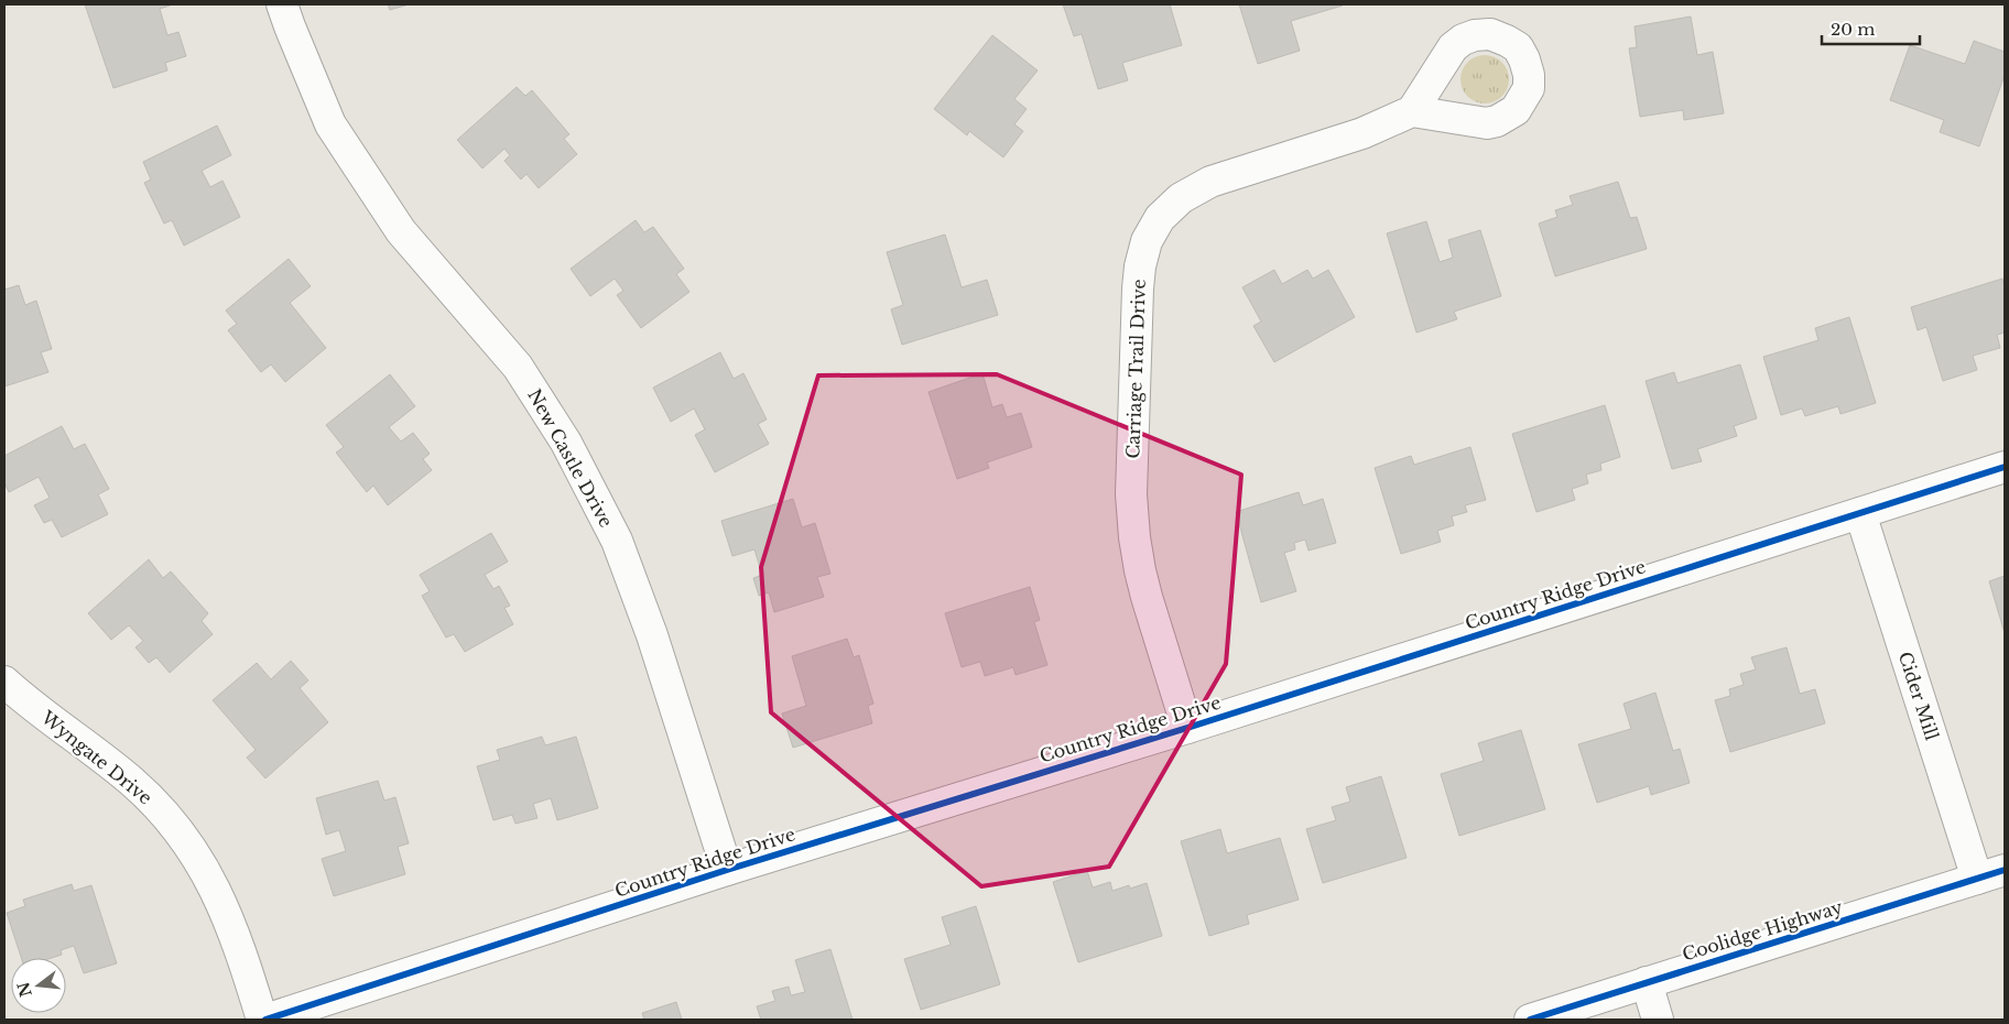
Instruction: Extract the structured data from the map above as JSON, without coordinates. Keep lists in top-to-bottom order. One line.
{"streets":{"street":["Carriage Trail Drive","New Castle Drive","Country Ridge Drive","Cider Mill","Wyngate Drive","Coolidge Highway"]},"crossings":[["Carriage Trail Drive","Country Ridge Drive"],["New Castle Drive","Country Ridge Drive"],["Country Ridge Drive","Cider Mill"],["Country Ridge Drive","Wyngate Drive"],["Cider Mill","Coolidge Highway"]],"scale_bar":"20 m","north":"left"}
